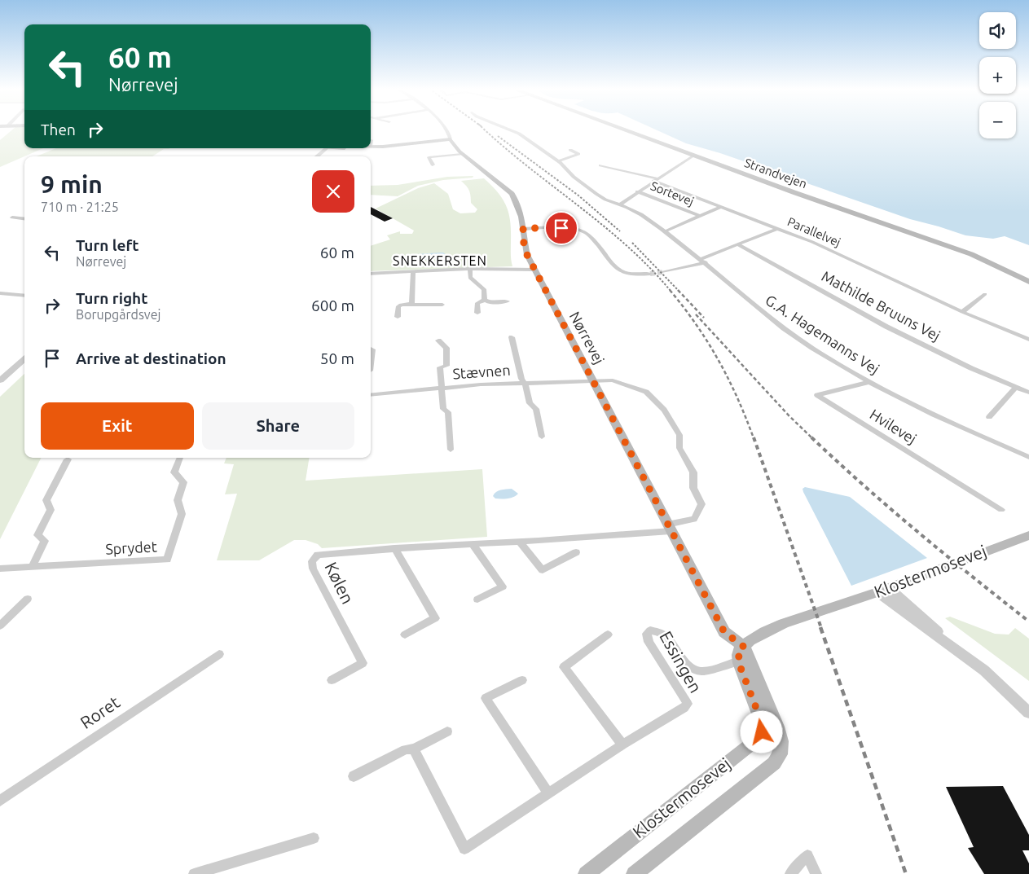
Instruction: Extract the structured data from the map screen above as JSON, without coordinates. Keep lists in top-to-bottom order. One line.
{"streets":{"main road":["Strandvejen","Nørrevej","Klostermosevej"],"street":["Sortevej","Parallelvej","Mathilde Bruuns Vej","G.A. Hagemanns Vej","Stævnen","Hvilevej","Sprydet","Kølen","Essingen","Roret"]},"crossings":[["G.A. Hagemanns Vej","Hvilevej"],["Nørrevej","Stævnen"],["Nørrevej","Klostermosevej"],["Nørrevej","Kølen"],["Nørrevej","Essingen"],["Stævnen","Kølen"],["Klostermosevej","Essingen"]],"districts":["SNEKKERSTEN"],"page":{"map_buttons":["+","−"],"turn":["60 m","Nørrevej"],"then":"Then","heading":["9 min","710 m · 21:25"],"list":[{"name":"Turn left","note":"Nørrevej","value":"60 m"},{"name":"Turn right","note":"Borupgårdsvej","value":"600 m"},{"name":"Arrive at destination","value":"50 m"}],"buttons":["Exit","Share"]}}
